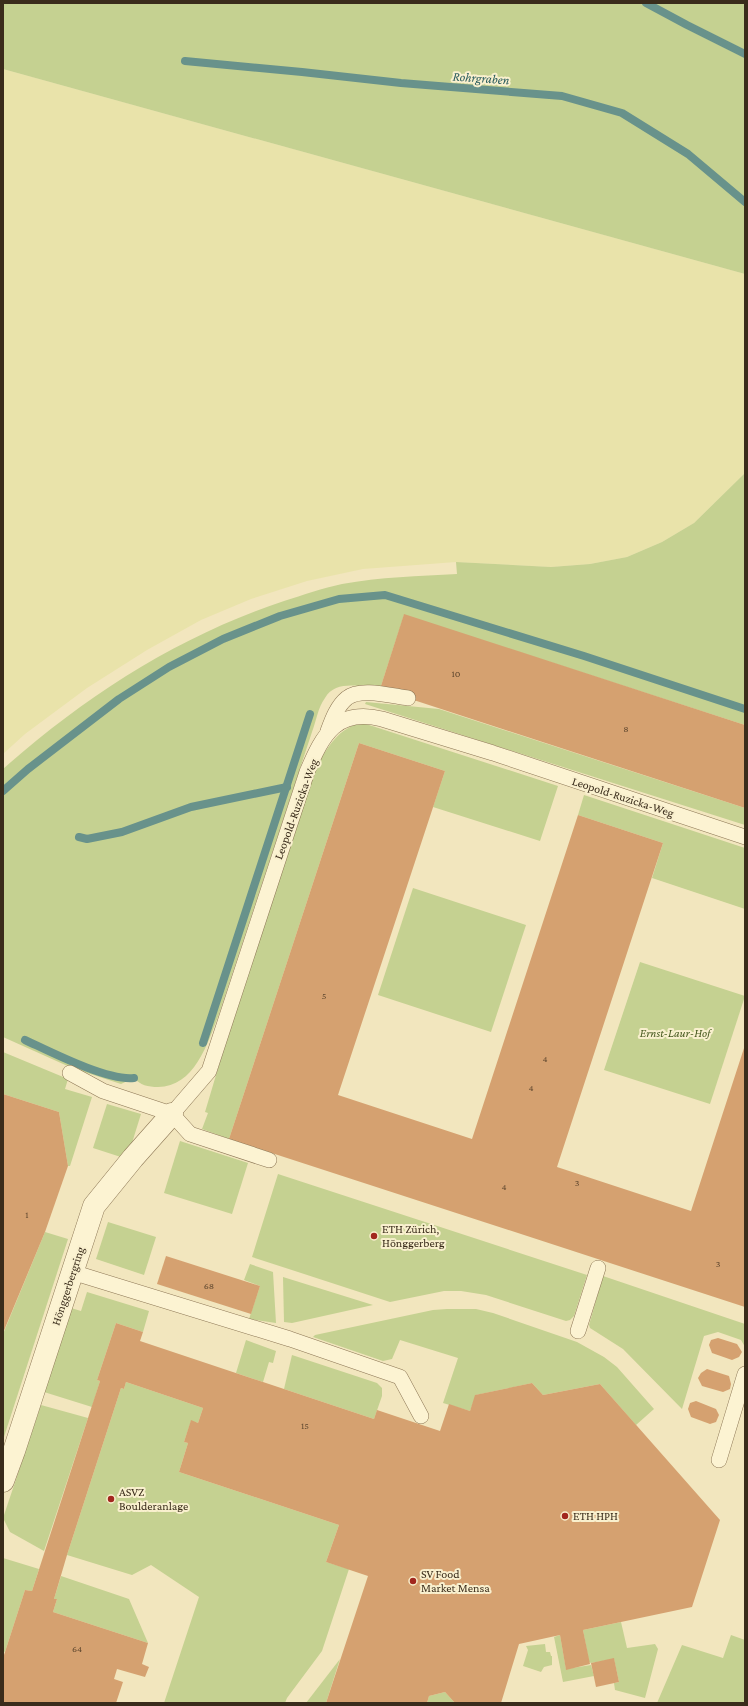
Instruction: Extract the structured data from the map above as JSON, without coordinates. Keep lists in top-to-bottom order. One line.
{"streets":{"street":["Hönggerbergring"],"lane":["Leopold-Ruzicka-Weg"]},"crossings":[["Leopold-Ruzicka-Weg","Hönggerbergring"]],"water":["Rohrgraben"],"parks":["Ernst-Laur-Hof"],"places":["ETH Zürich, Hönggerberg","ASVZ Boulderanlage","ETH HPH","SV Food Market Mensa"],"house_numbers":["10","8","5","4","4","3","4","1","3","68","15","64"]}
